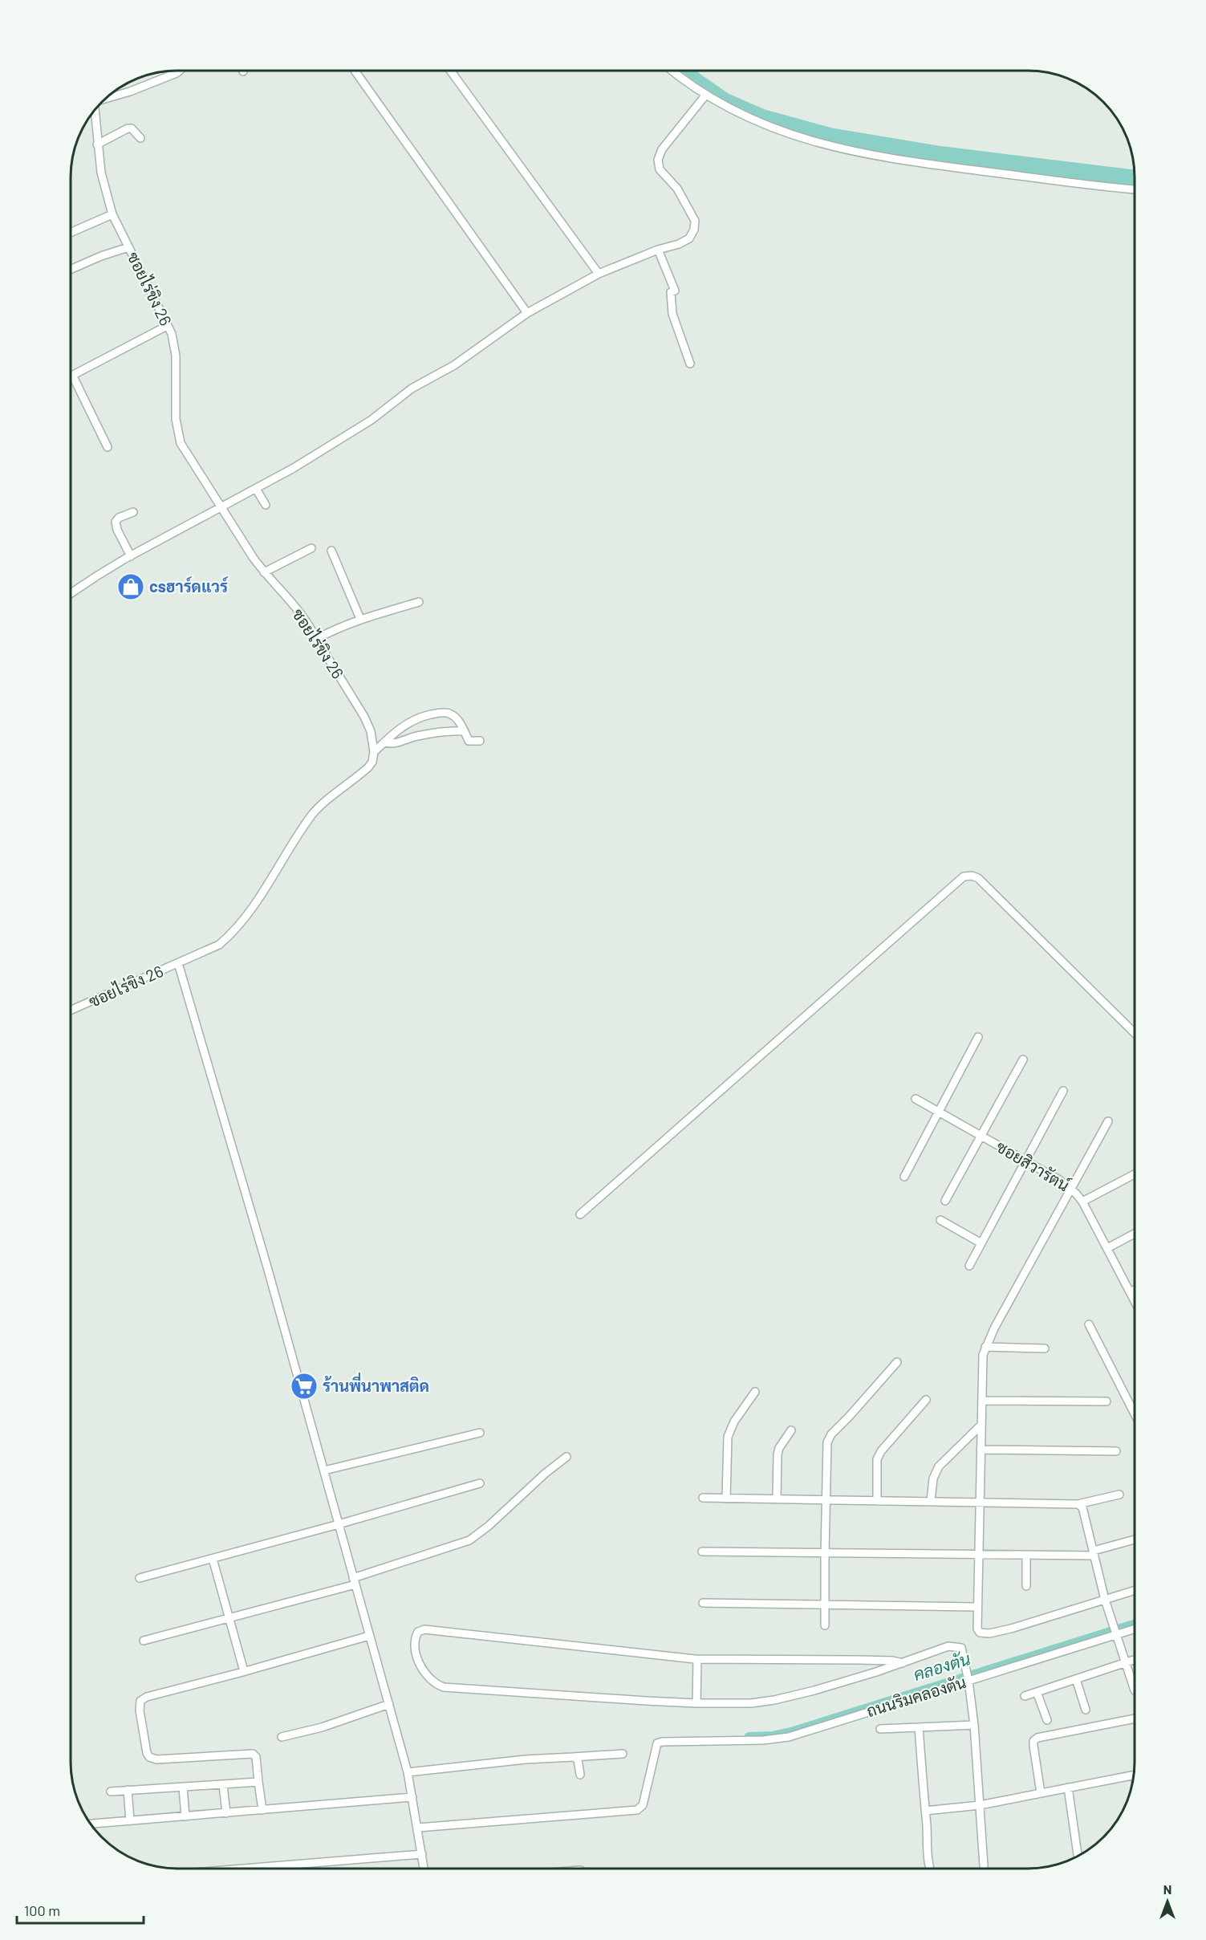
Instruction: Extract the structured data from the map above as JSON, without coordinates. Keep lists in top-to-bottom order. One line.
{"streets":{"street":["ซอยไร่ขิง 26","ซอยสิวารัตน์","ถนนริมคลองตัน"]},"water":["คลองตัน"],"places":{"shop":["csฮาร์ดแวร์"],"supermarket":["ร้านพี่นาพาสติด"]},"scale_bar":"100 m","north":"top"}
